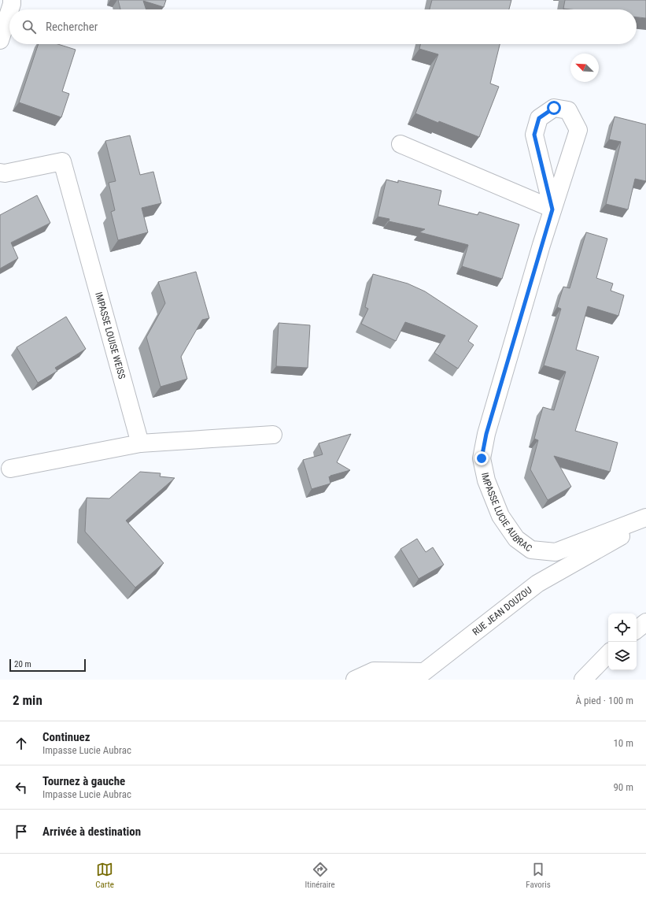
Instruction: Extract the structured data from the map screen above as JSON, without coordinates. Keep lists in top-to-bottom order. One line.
{"streets":{"street":["IMPASSE LOUISE WEISS","IMPASSE LUCIE AUBRAC","RUE JEAN DOUZOU"]},"scale_bar":"20 m","north":"top left","page":{"search":"Rechercher","scale":"20 m","heading":["2 min","À pied · 100 m"],"list":[["Continuez","Impasse Lucie Aubrac","10 m"],["Tournez à gauche","Impasse Lucie Aubrac","90 m"],"Arrivée à destination"],"nav":["Carte","Itinéraire","Favoris"]}}
